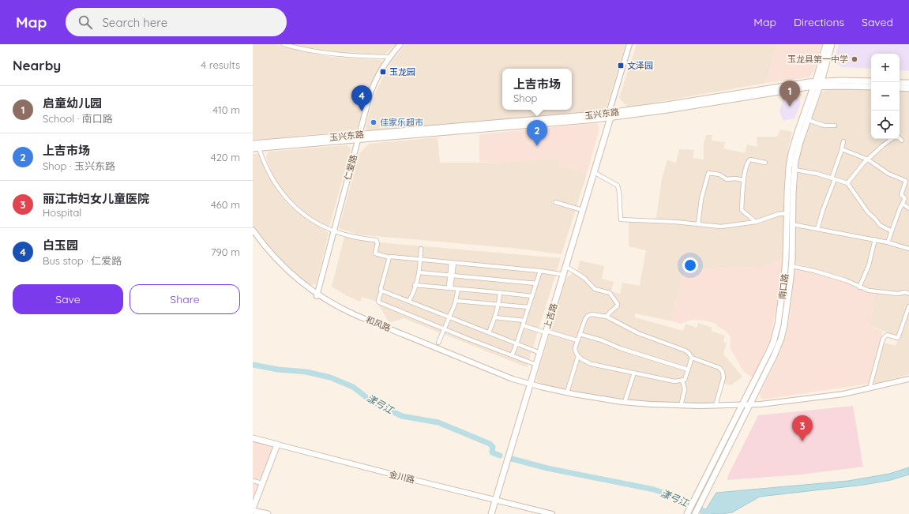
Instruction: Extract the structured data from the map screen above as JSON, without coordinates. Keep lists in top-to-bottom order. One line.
{"streets":{"main road":["玉兴东路","南口路","上吉路","金川路"],"street":["仁爱路","和风路"]},"crossings":[["玉兴东路","仁爱路"],["玉兴东路","南口路"],["玉兴东路","上吉路"],["仁爱路","和风路"],["上吉路","和风路"],["上吉路","金川路"]],"water":["漾弓江"],"places":{"other":["玉龙县第一中学","佳家乐超市"],"transit":["文泽园","玉龙园"]},"page":{"header":"Map","search":"Search here","nav":["Map","Directions","Saved"],"heading":["Nearby","4 results"],"map_buttons":["+","−"],"popup":["上吉市场","Shop"],"pins":["1","4","2","3"],"list":[{"mark":"1","name":"启童幼儿园","note":"School · 南口路","value":"410 m"},{"mark":"2","name":"上吉市场","note":"Shop · 玉兴东路","value":"420 m"},{"mark":"3","name":"丽江市妇女儿童医院","note":"Hospital","value":"460 m"},{"mark":"4","name":"白玉园","note":"Bus stop · 仁爱路","value":"790 m"}],"buttons":["Save","Share"]}}
